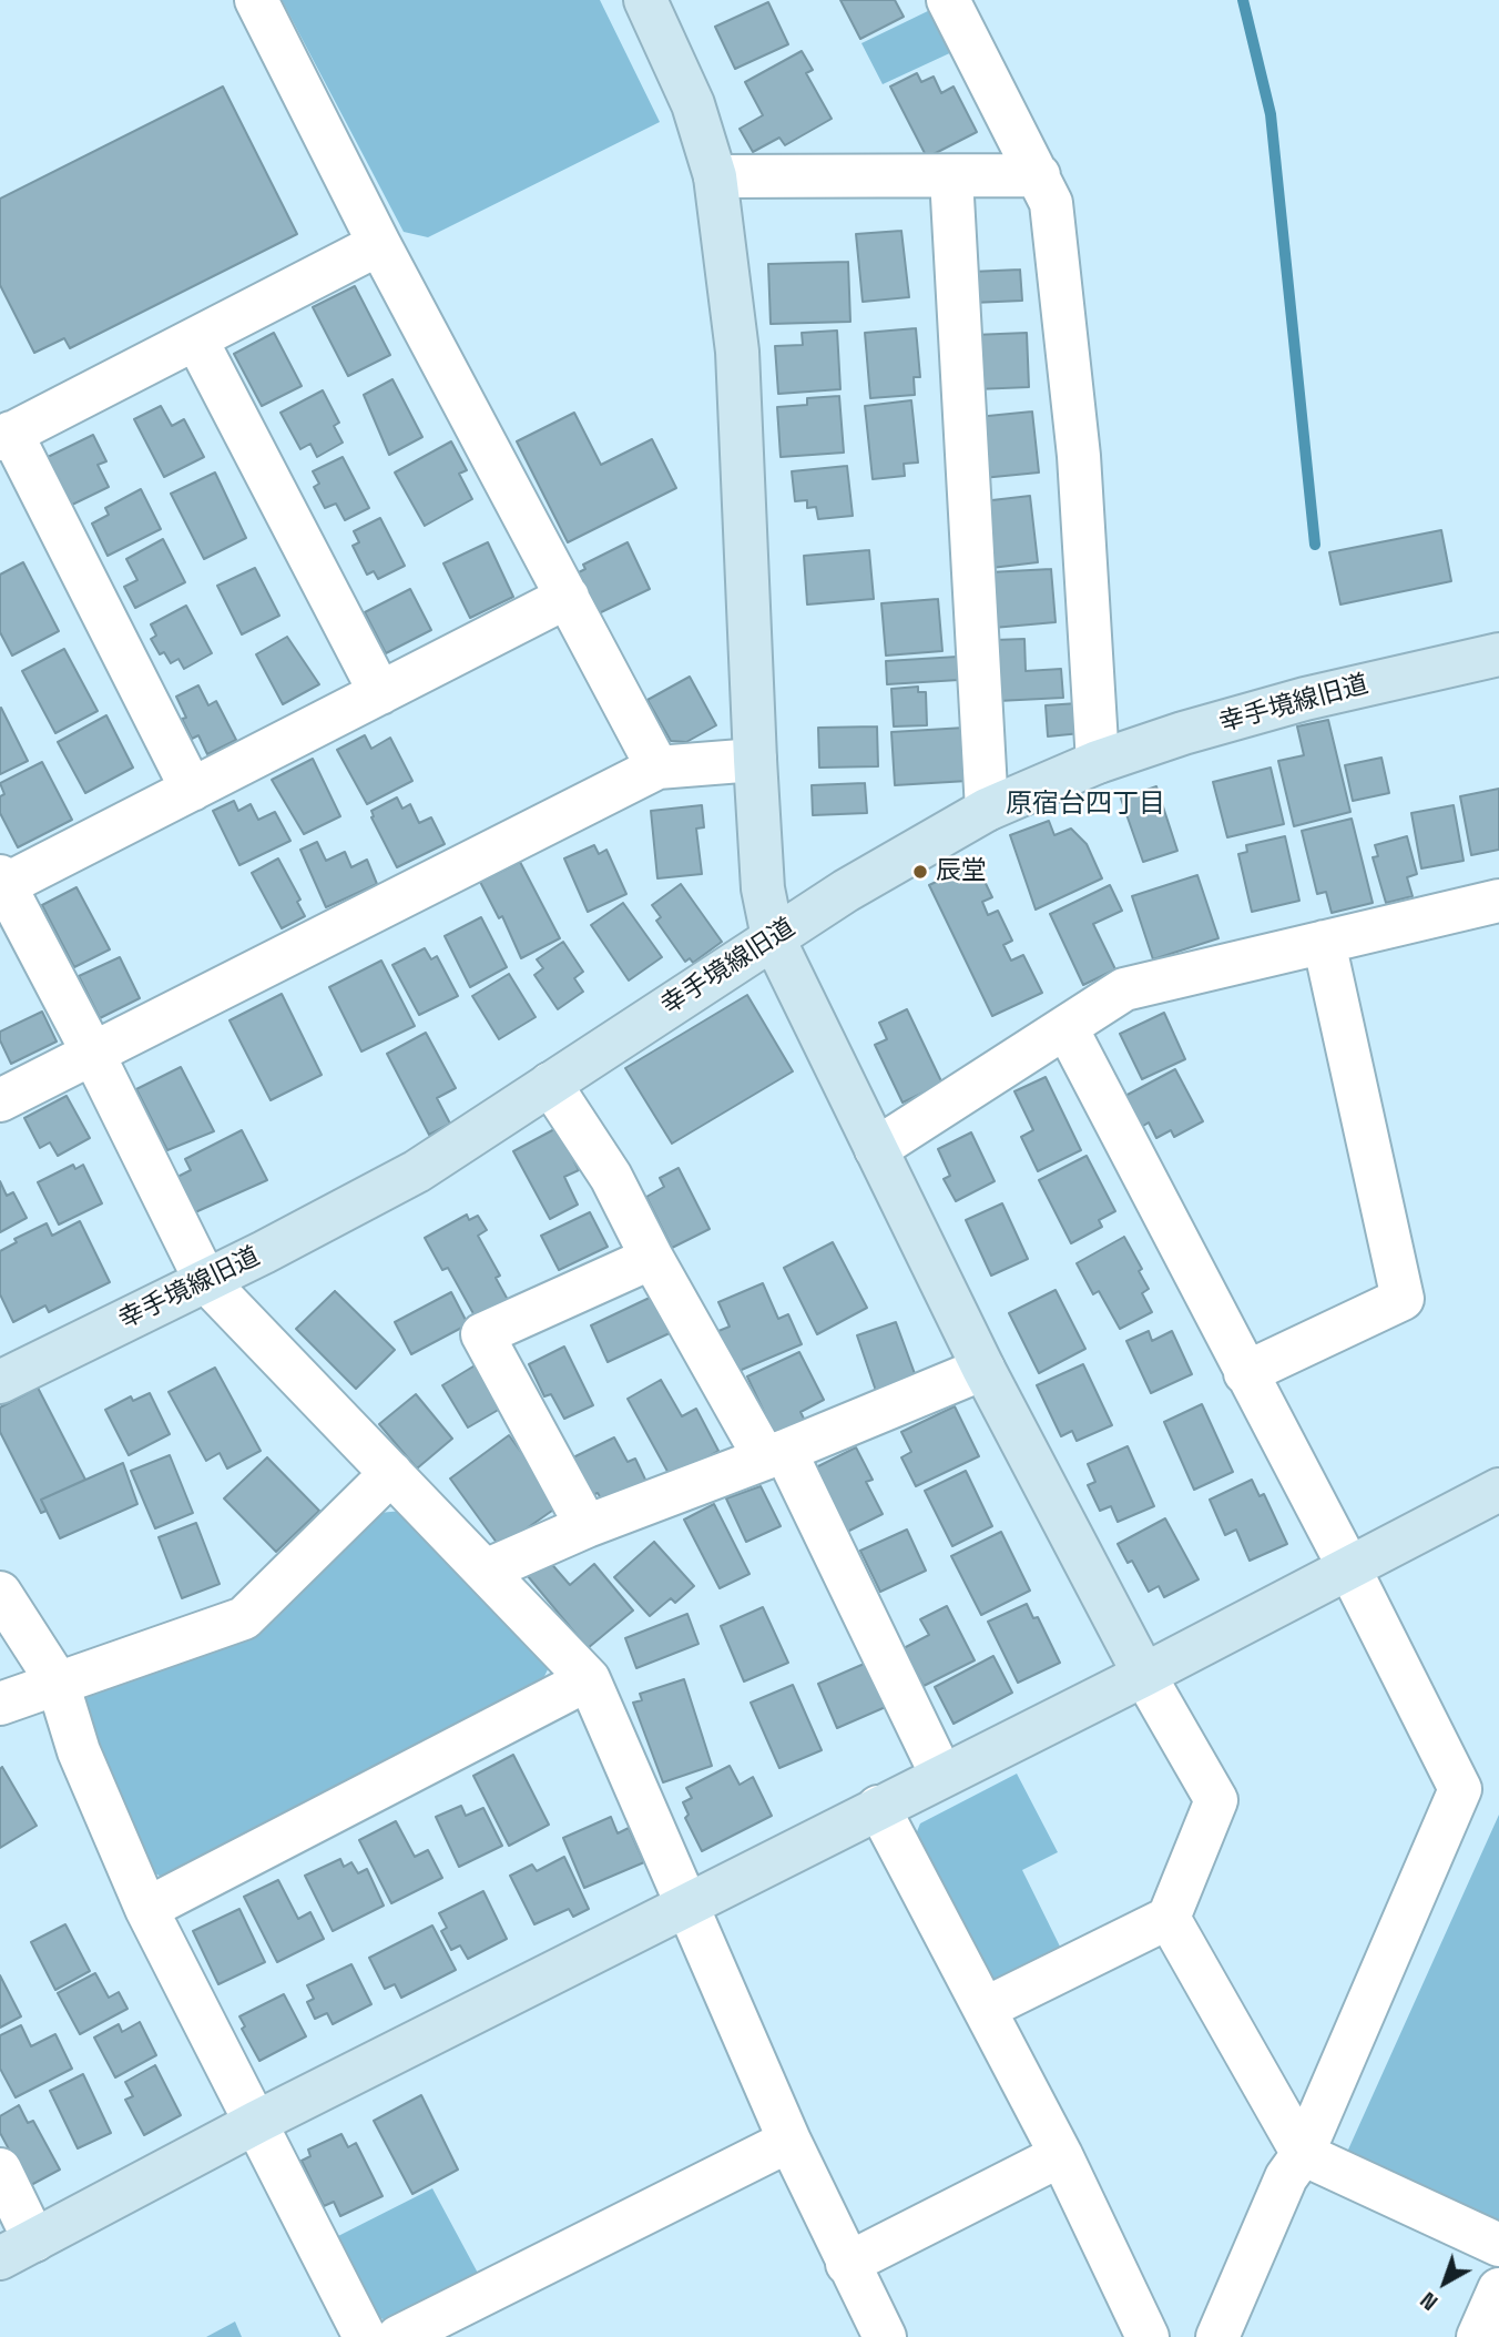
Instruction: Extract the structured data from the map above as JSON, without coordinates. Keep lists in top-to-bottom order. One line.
{"streets":{"street":["幸手境線旧道"]},"districts":["原宿台四丁目"],"places":["辰堂"],"north":"bottom left"}
